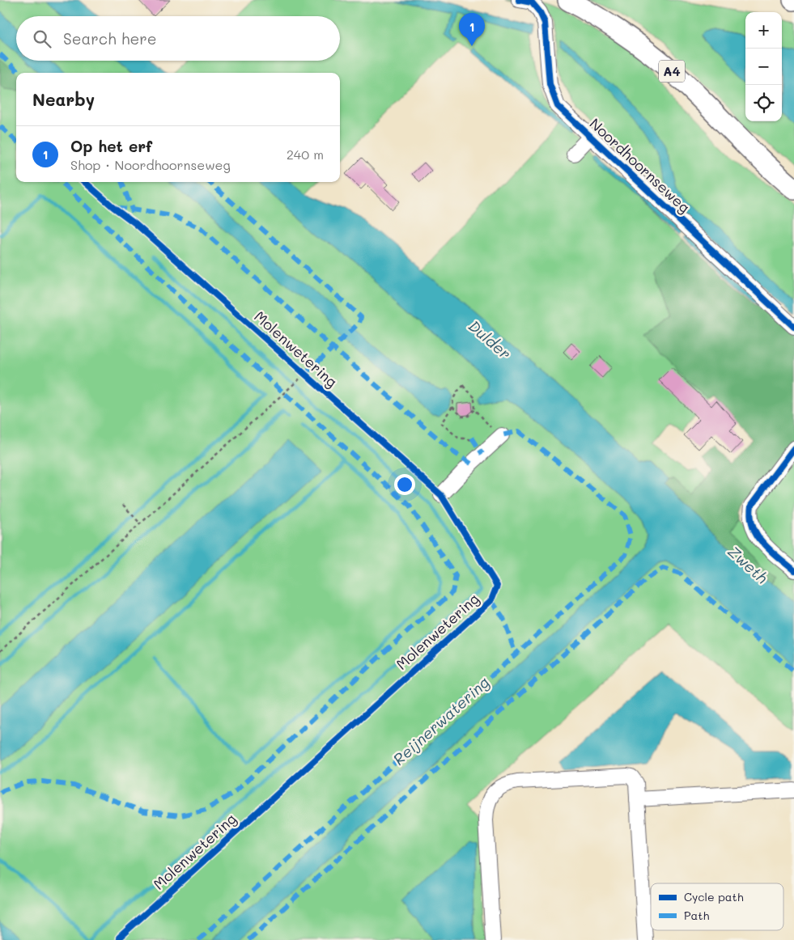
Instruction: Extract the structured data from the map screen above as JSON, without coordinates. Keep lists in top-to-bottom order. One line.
{"streets":{"highway":["A4"],"street":["Noordhoornseweg"],"cycle path":["Molenwetering"]},"water":["Dulder","Zweth","Reijnerwatering"],"legend":["Cycle path","Path"],"page":{"map_buttons":["+","−"],"pins":"1","search":"Search here","heading":"Nearby","list":[{"mark":"1","name":"Op het erf","note":"Shop · Noordhoornseweg","value":"240 m"}]}}
